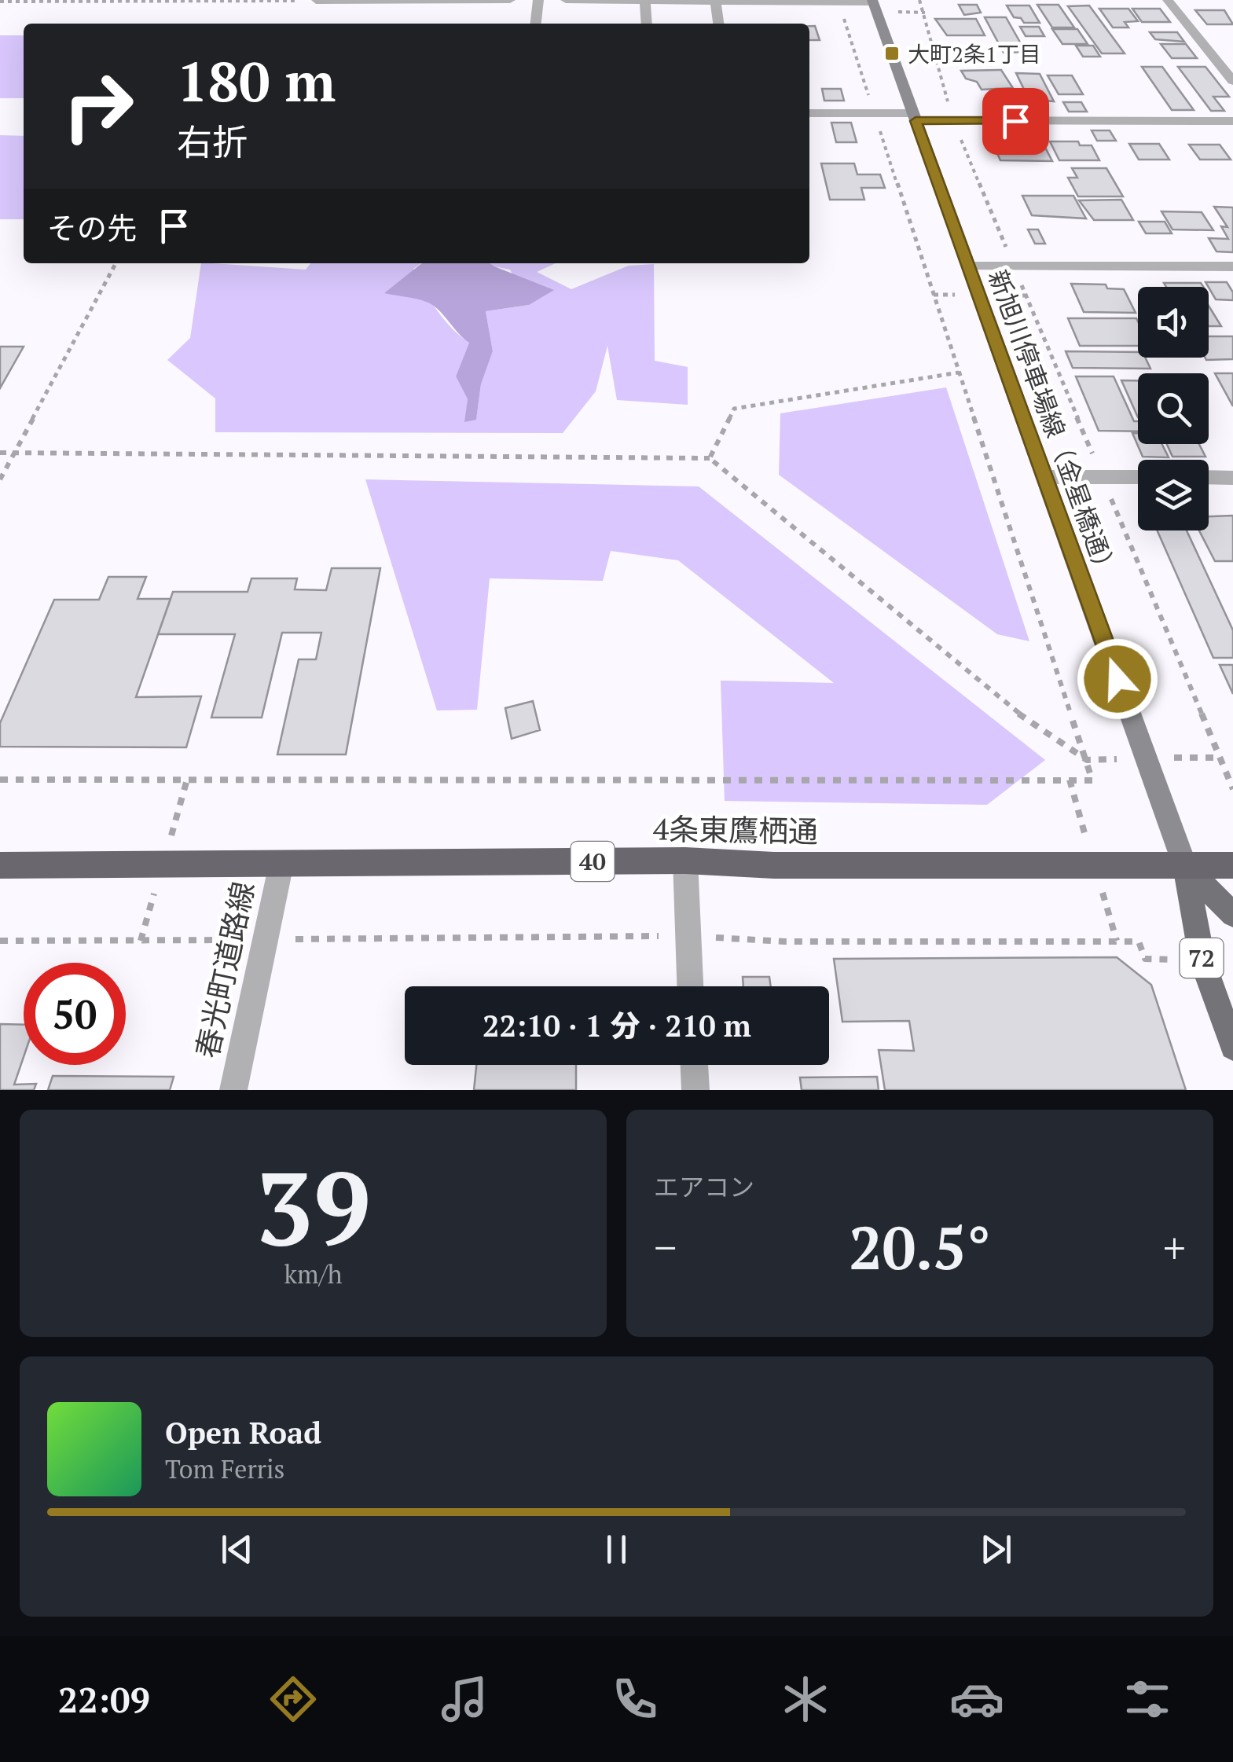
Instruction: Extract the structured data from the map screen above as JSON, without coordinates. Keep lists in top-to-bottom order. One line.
{"streets":{"highway":["4条東鷹栖通","40"],"main road":["新旭川停車場線（金星橋通）","72"],"street":["春光町道路線"]},"crossings":[["新旭川停車場線（金星橋通）","4条東鷹栖通"],["新旭川停車場線（金星橋通）","72"],["4条東鷹栖通","72"],["4条東鷹栖通","春光町道路線"]],"places":{"transit":["大町2条1丁目"]},"page":{"turn":["180 m","右折"],"then":"その先","limit":"50","trip":"22:10 · 1 分 · 210 m","tile":[["39","km/h"],"エアコン"],"heat":["−","20.5°","+"],"song":["Open Road","Tom Ferris"],"tabs":"22:09"}}
